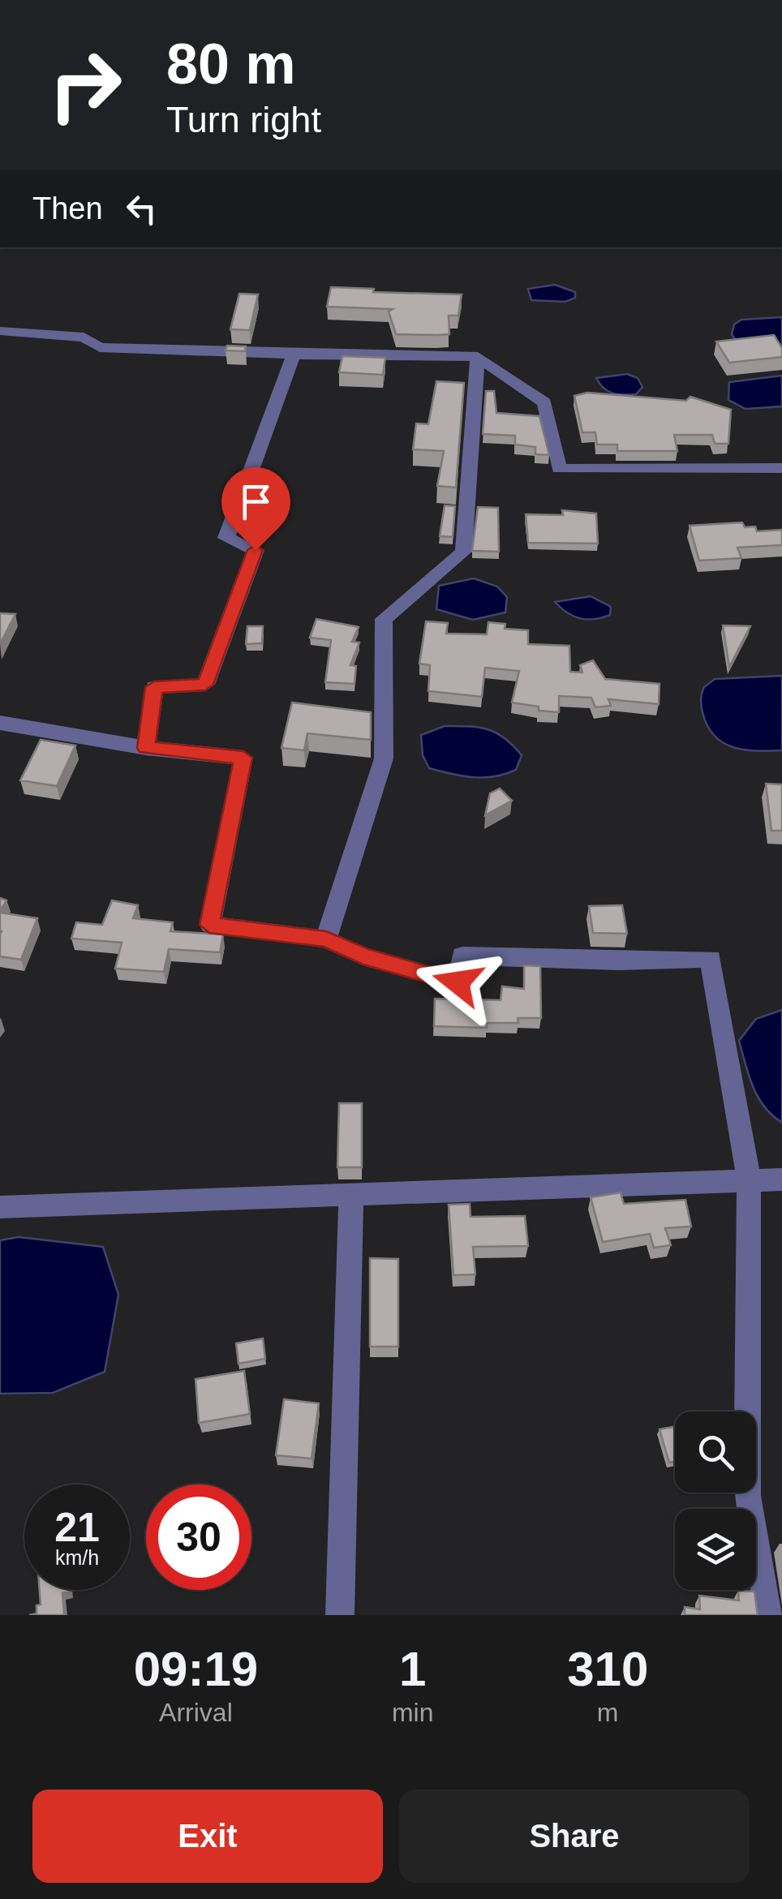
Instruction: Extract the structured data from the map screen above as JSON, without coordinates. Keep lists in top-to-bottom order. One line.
{"page":{"turn":["80 m","Turn right"],"then":"Then","speed":"21 km/h","limit":"30","eta":["09:19","Arrival","1","min","310","m"],"buttons":["Exit","Share"]}}
